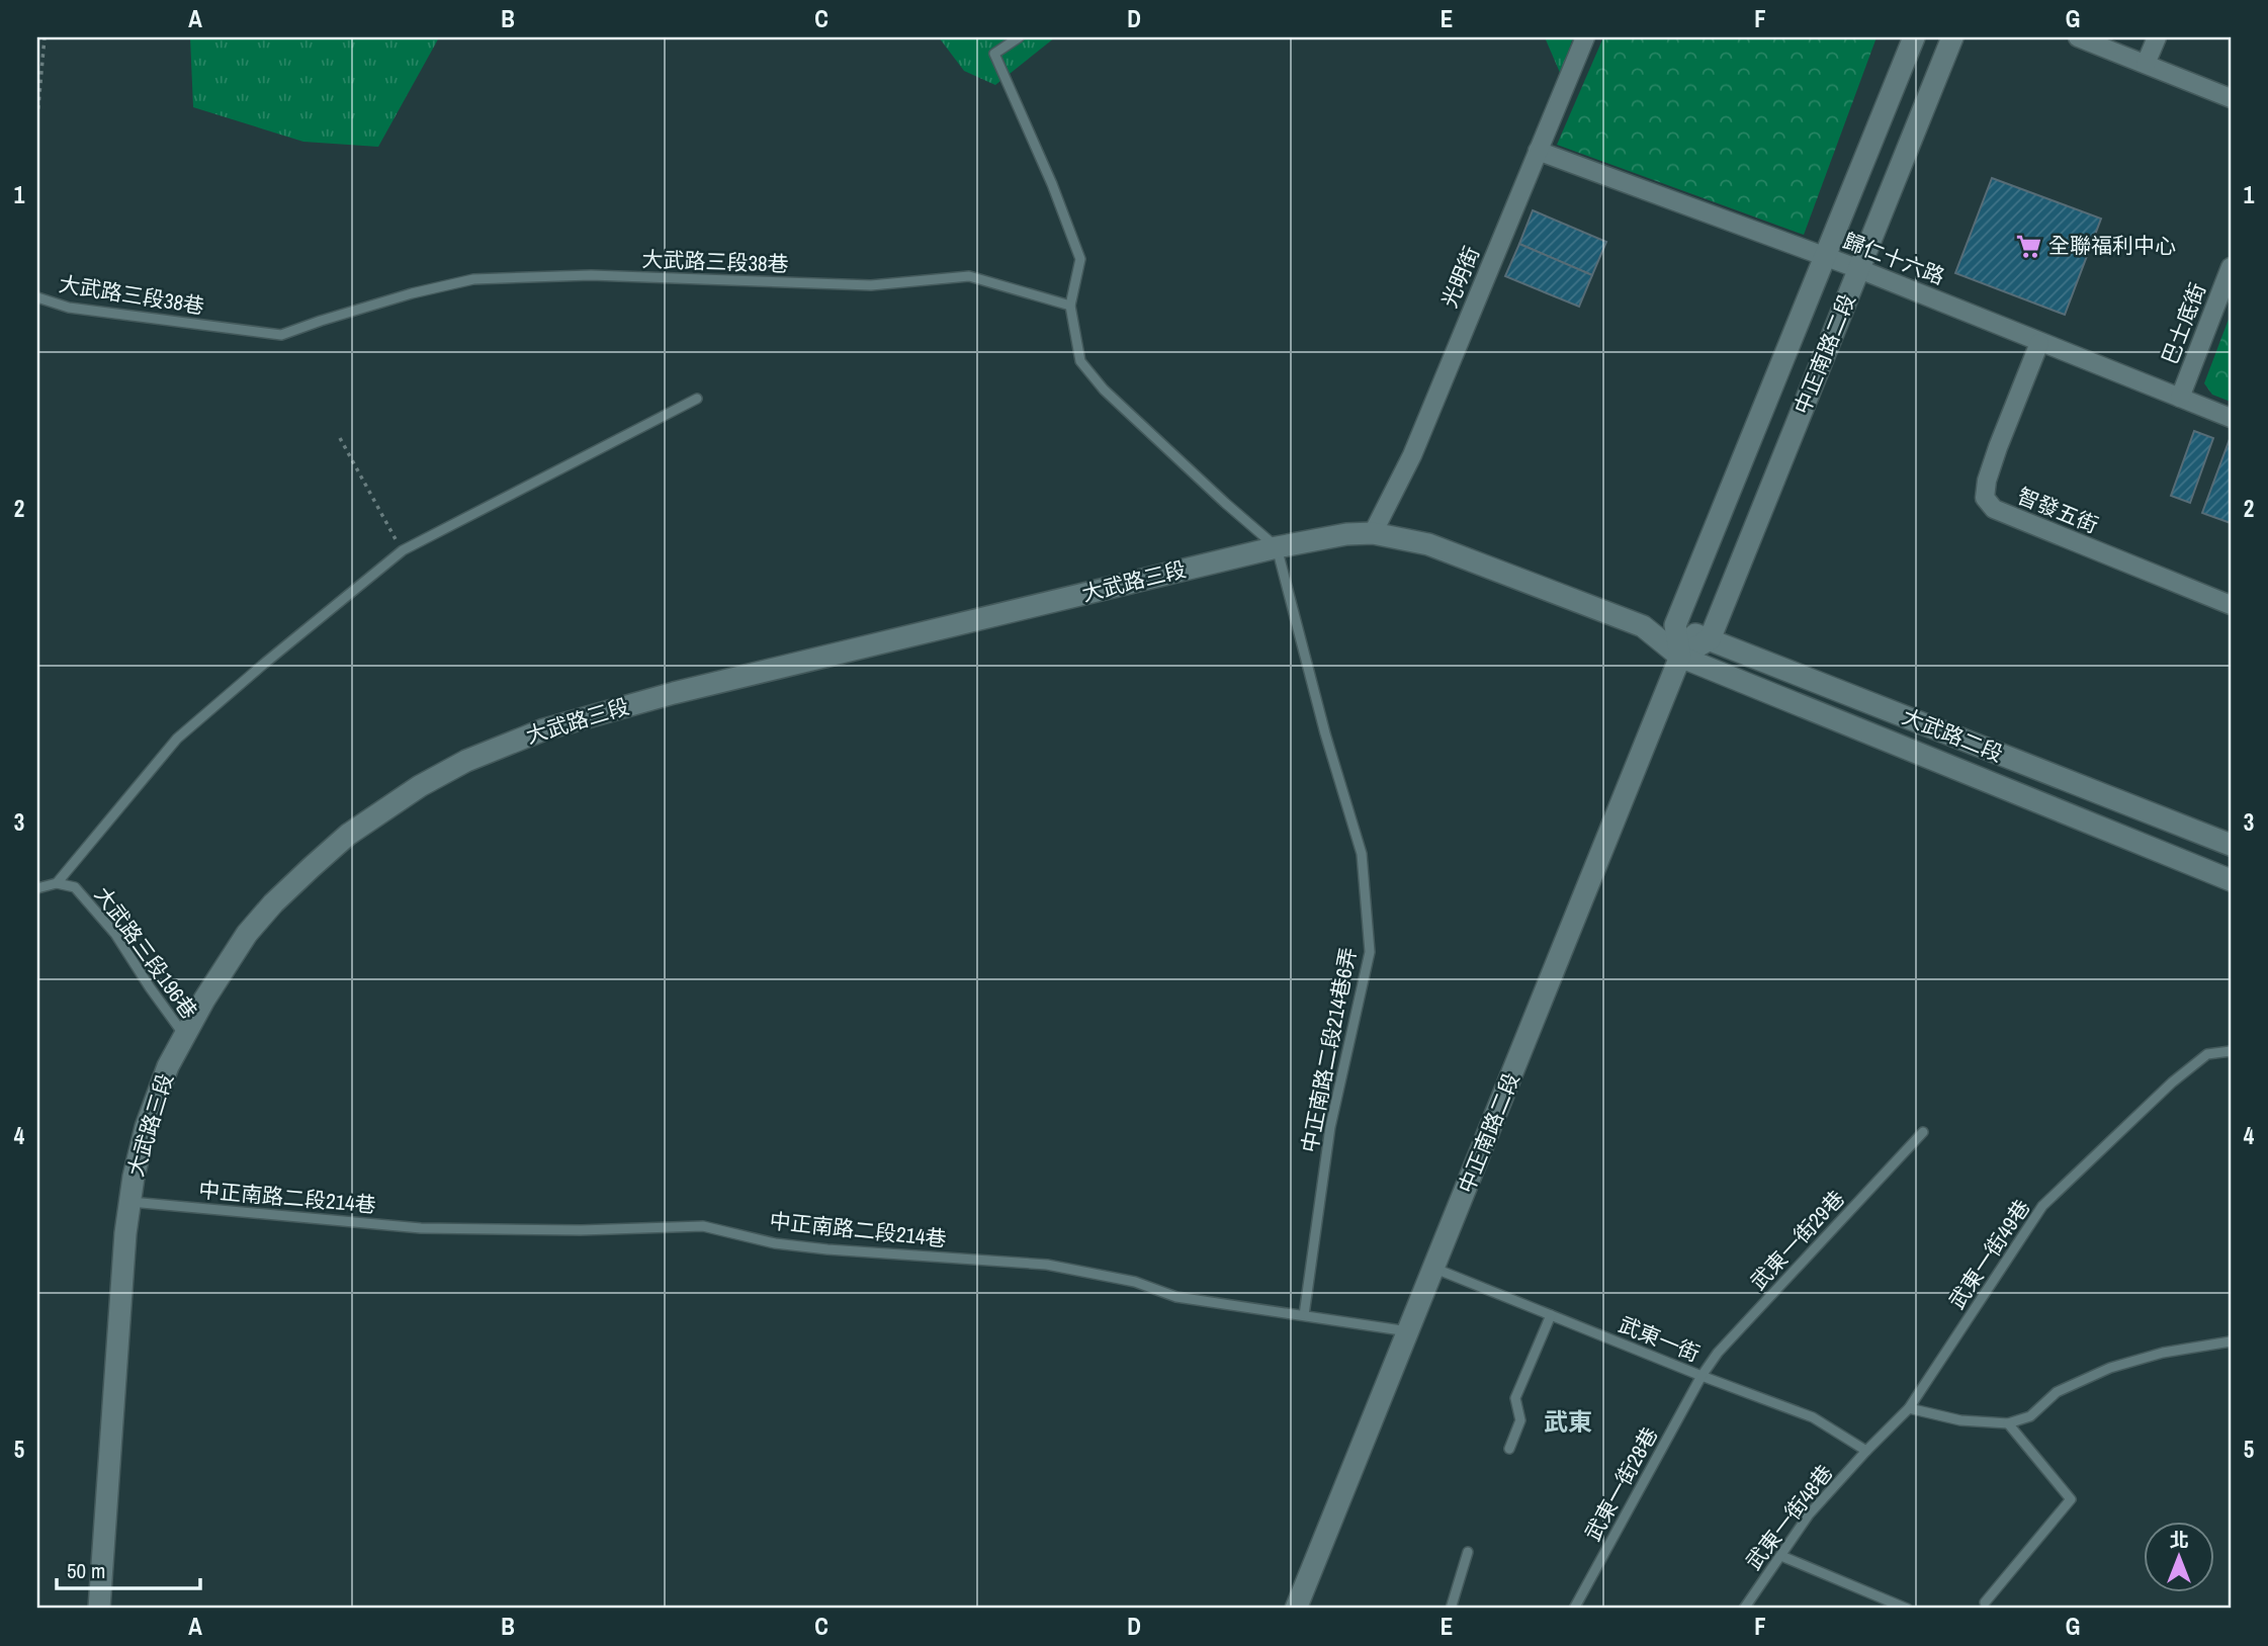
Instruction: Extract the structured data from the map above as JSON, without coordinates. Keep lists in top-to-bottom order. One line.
{"streets":{"street":["歸仁十六路","光明街","巴士底街","中正南路二段","智發五街","大武路三段","大武路二段"],"lane":["大武路三段38巷","大武路三段196巷","中正南路二段214巷6弄","中正南路二段214巷","武東一街29巷","武東一街49巷","武東一街","武東一街28巷","武東一街48巷"]},"crossings":[["歸仁十六路","光明街"],["歸仁十六路","巴士底街"],["歸仁十六路","中正南路二段"],["歸仁十六路","智發五街"],["光明街","大武路三段"],["中正南路二段","大武路三段"],["中正南路二段","大武路二段"],["中正南路二段","中正南路二段214巷"],["中正南路二段","武東一街"],["大武路三段","大武路二段"],["大武路三段","大武路三段196巷"],["大武路三段","中正南路二段214巷6弄"],["大武路三段","中正南路二段214巷"],["中正南路二段214巷6弄","中正南路二段214巷"],["武東一街29巷","武東一街"],["武東一街29巷","武東一街28巷"],["武東一街49巷","武東一街"],["武東一街49巷","武東一街48巷"],["武東一街","武東一街28巷"],["武東一街","武東一街48巷"]],"districts":["武東"],"places":{"supermarket":["全聯福利中心"]},"scale_bar":"50 m","north":"top","grid":{"columns":["A","B","C","D","E","F","G"],"rows":["1","2","3","4","5"]}}
